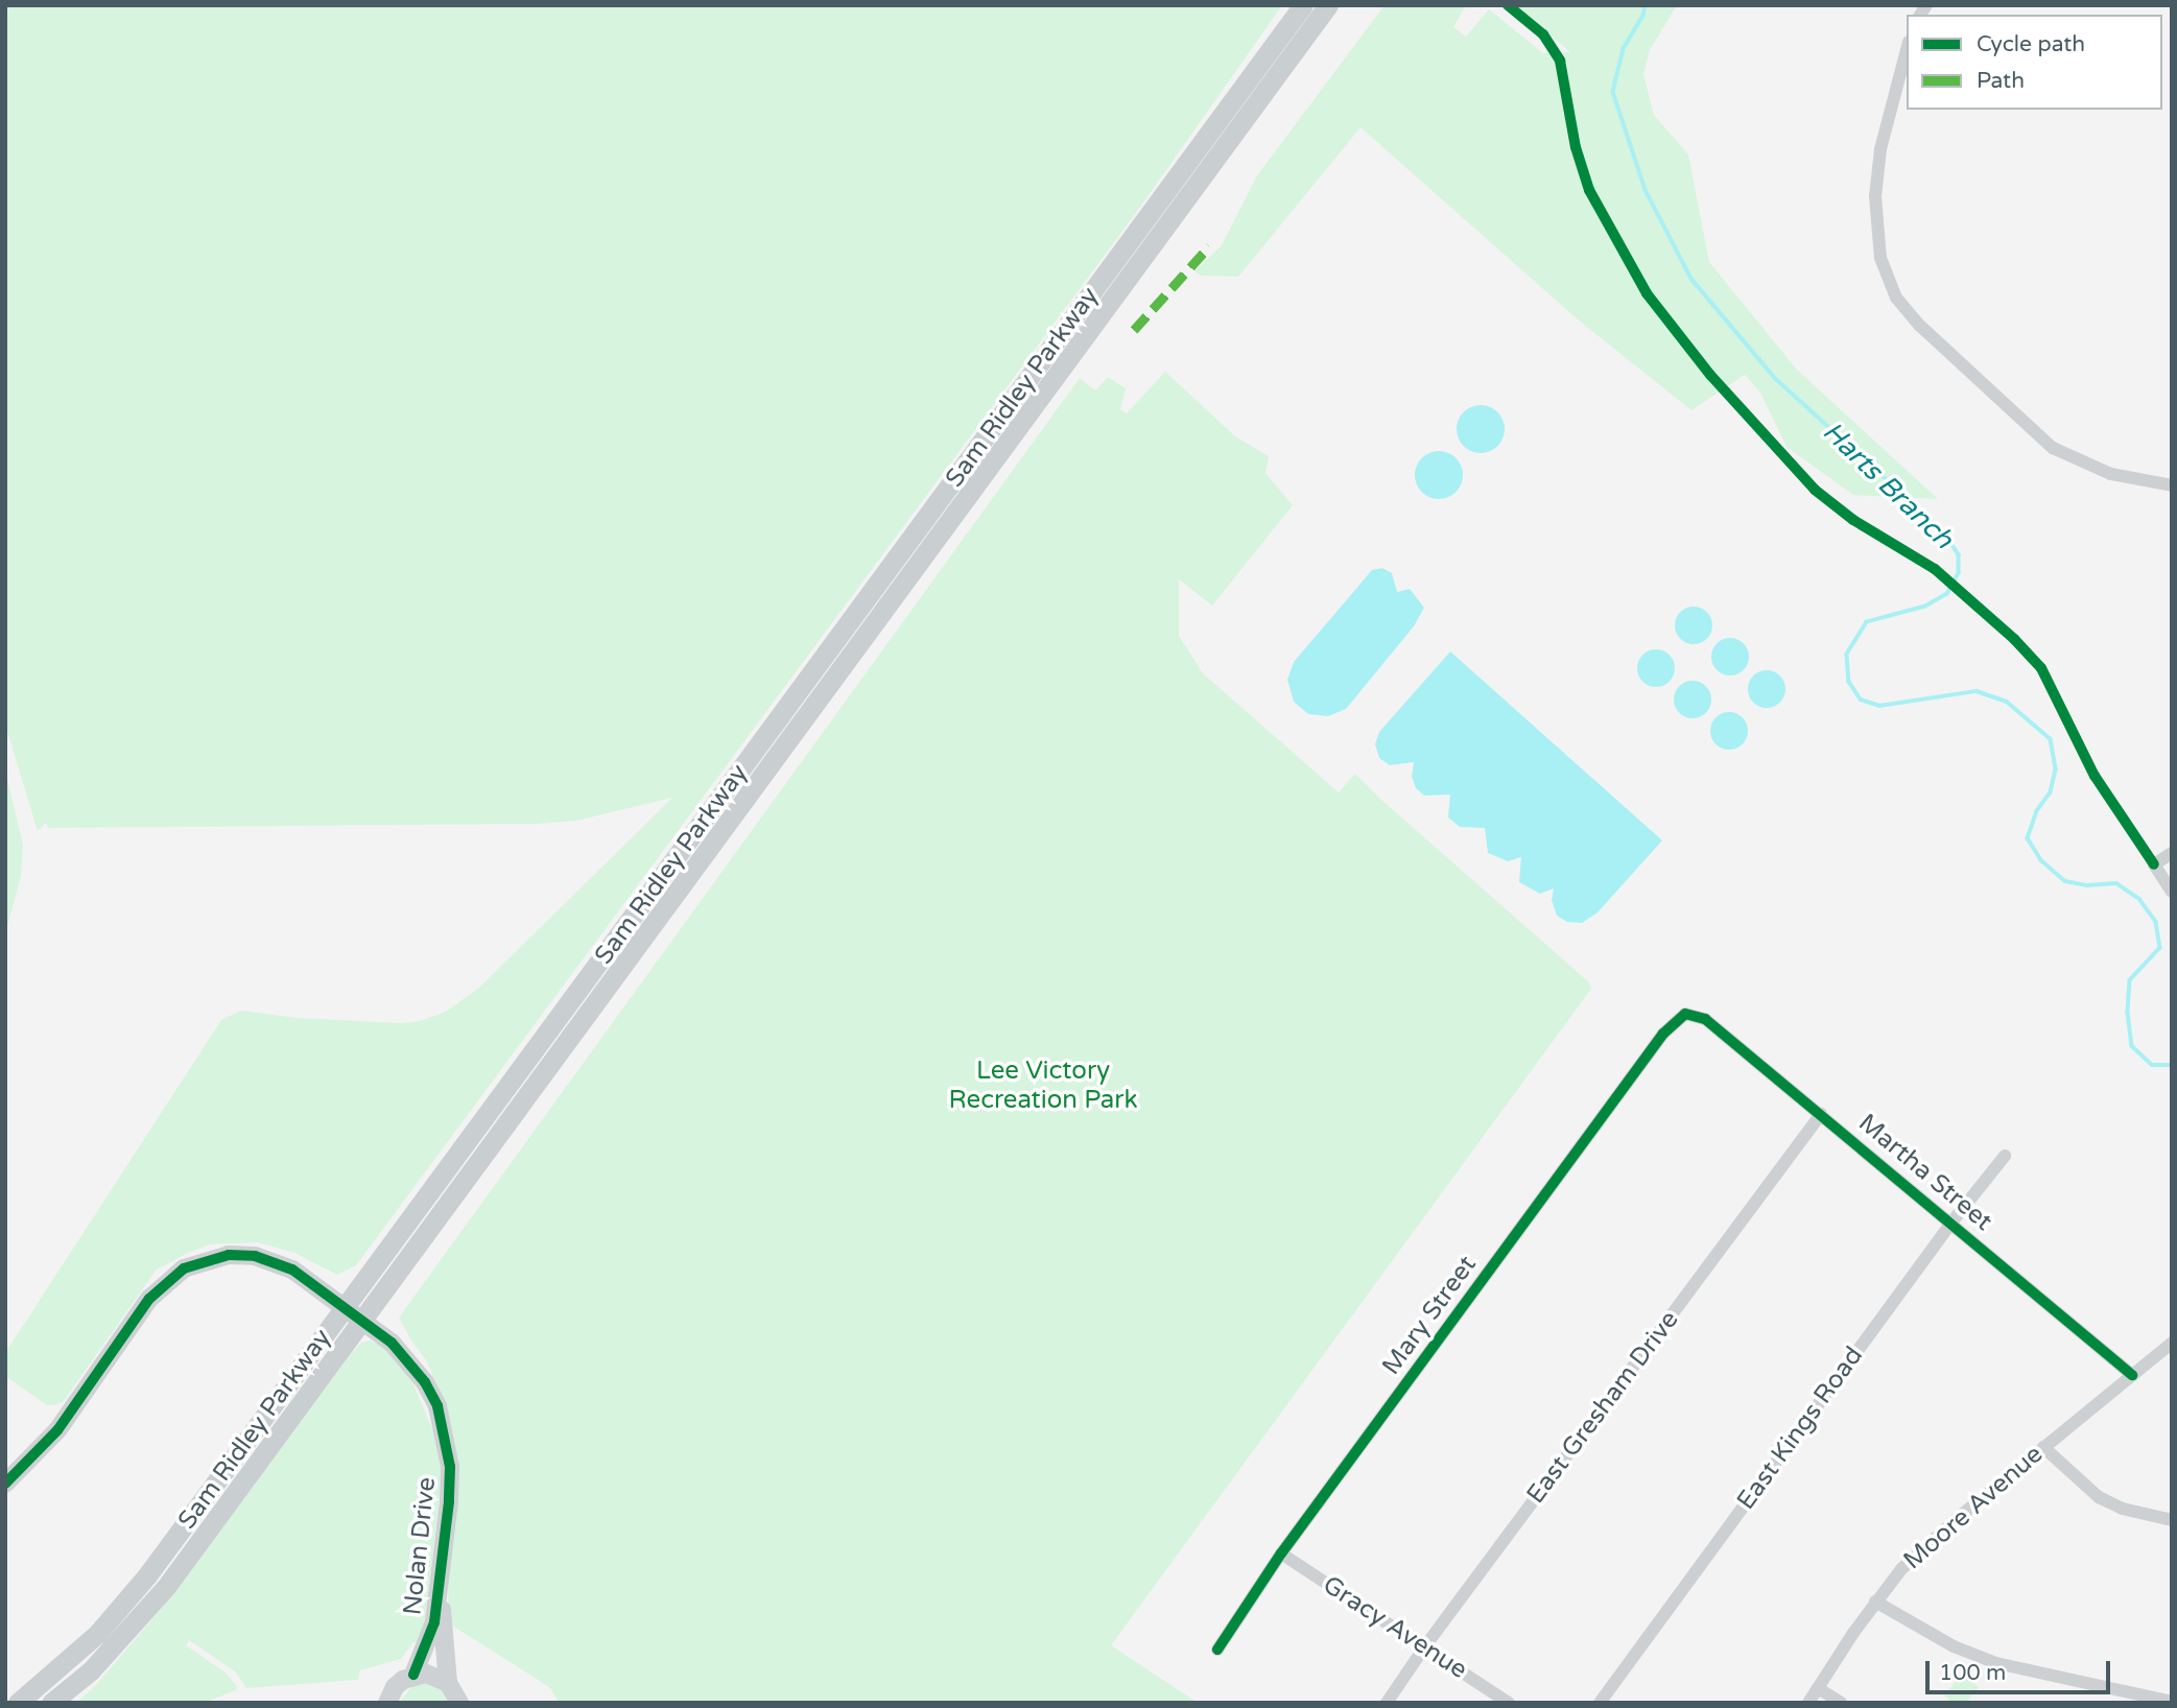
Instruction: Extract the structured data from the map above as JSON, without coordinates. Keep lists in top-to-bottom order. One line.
{"streets":{"main road":["Sam Ridley Parkway"],"street":["Martha Street","Mary Street","East Gresham Drive","East Kings Road","Moore Avenue","Nolan Drive","Gracy Avenue"]},"crossings":[["Sam Ridley Parkway","Nolan Drive"],["Martha Street","Mary Street"],["Martha Street","East Gresham Drive"],["Martha Street","East Kings Road"],["Martha Street","Moore Avenue"],["Mary Street","Gracy Avenue"],["East Gresham Drive","Gracy Avenue"]],"water":["Harts Branch"],"parks":["Lee Victory Recreation Park"],"legend":["Cycle path","Path"],"scale_bar":"100 m"}
